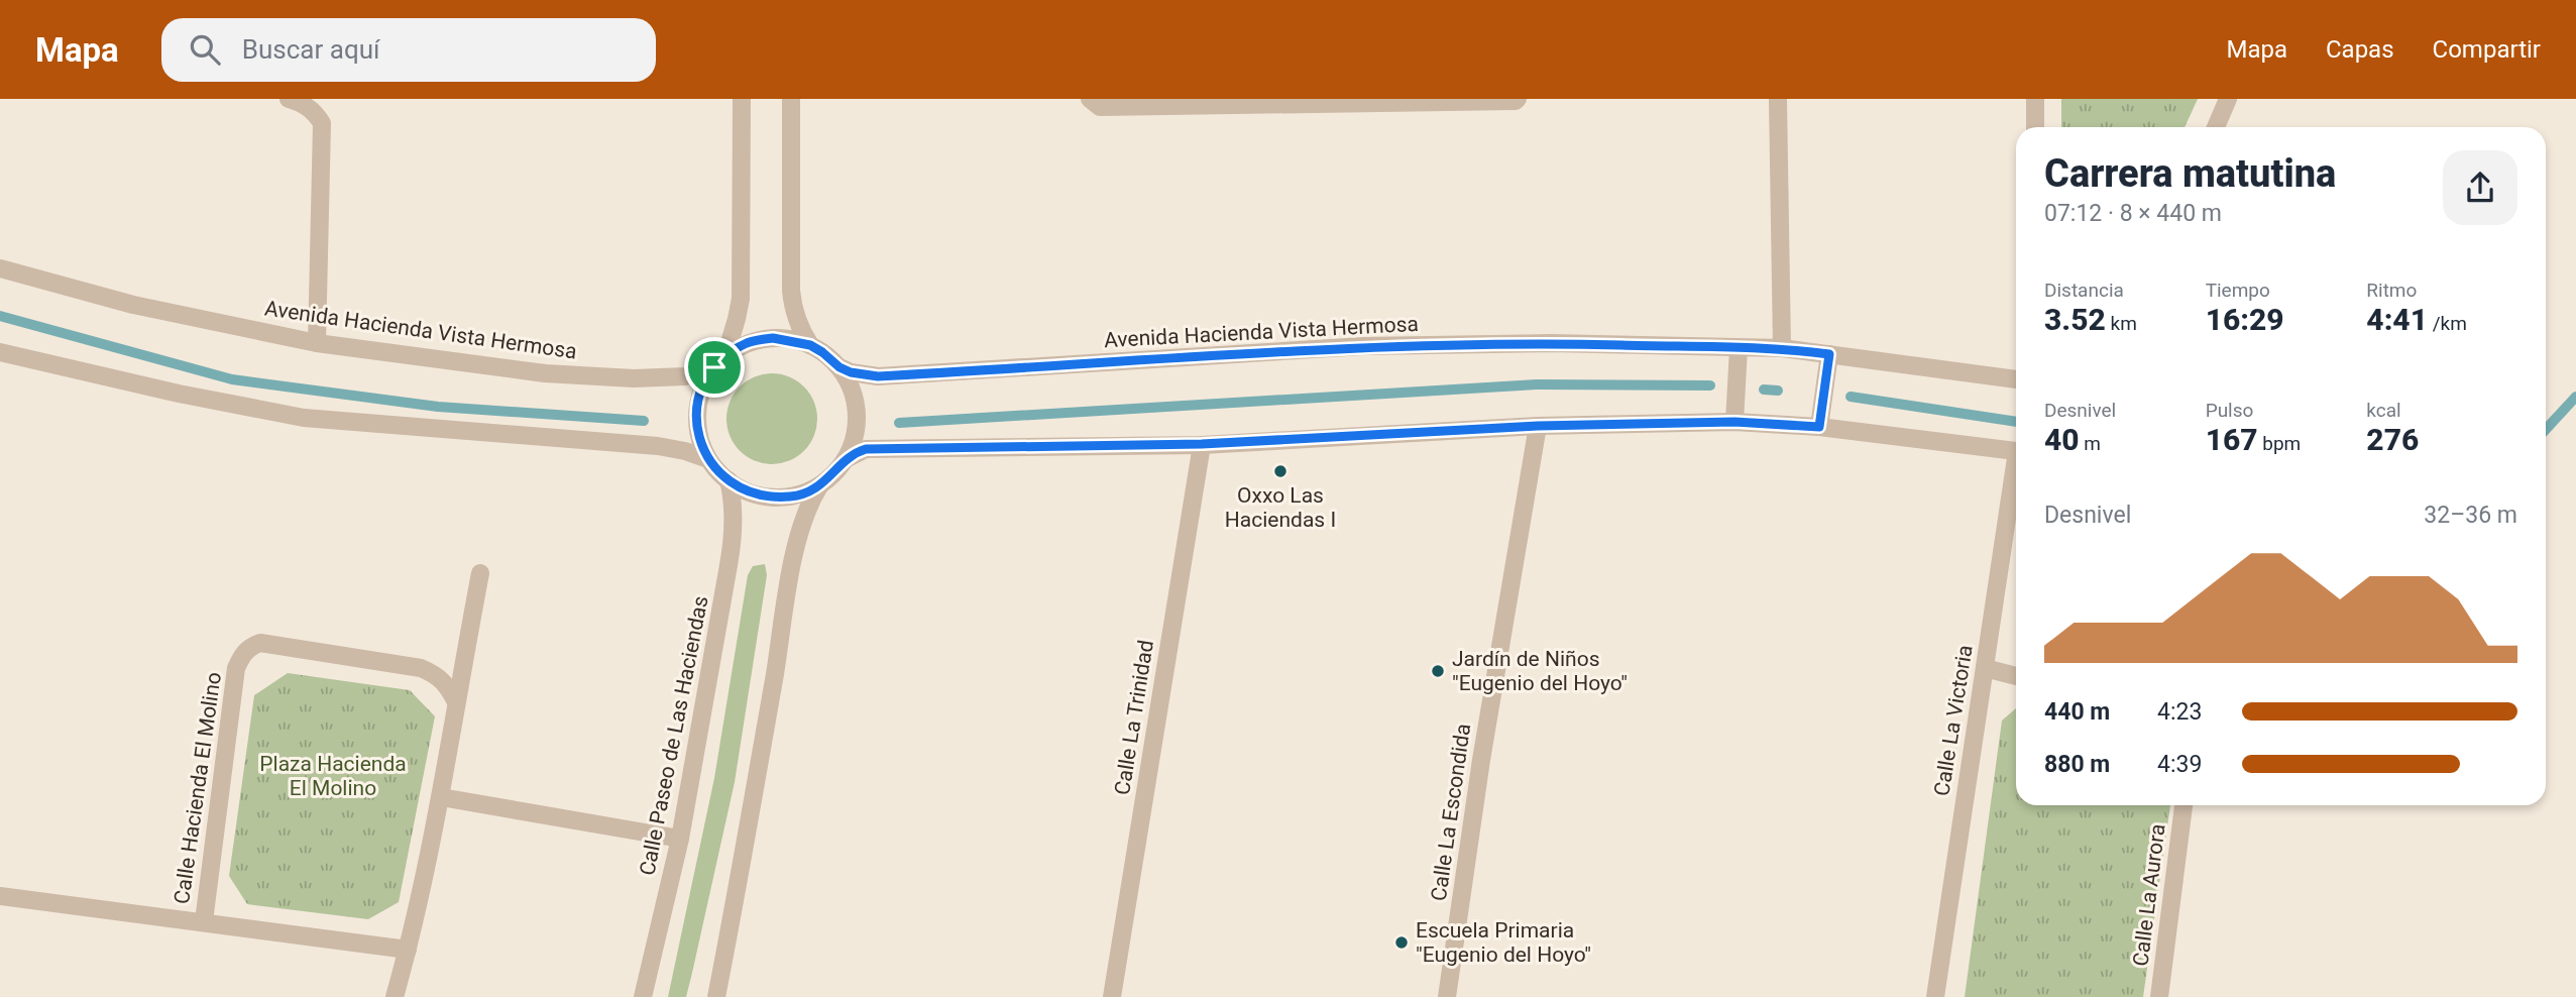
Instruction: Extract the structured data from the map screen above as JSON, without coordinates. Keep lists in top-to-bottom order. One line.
{"streets":{"street":["Avenida Hacienda Vista Hermosa","Calle La Trinidad","Calle La Victoria","Calle Paseo de Las Haciendas","Calle Hacienda El Molino","Calle La Escondida","Calle La Aurora"]},"crossings":[["Avenida Hacienda Vista Hermosa","Calle Paseo de Las Haciendas"]],"parks":["Plaza Hacienda El Molino"],"places":["Oxxo Las Haciendas I","Jardín de Niños \"Eugenio del Hoyo\"","Escuela Primaria \"Eugenio del Hoyo\""],"page":{"header":"Mapa","search":"Buscar aquí","nav":["Mapa","Capas","Compartir"],"heading":["Carrera matutina","07:12 · 8 × 440 m"],"stats":[["Distancia","3.52 km"],["Tiempo","16:29"],["Ritmo","4:41 /km"],["Desnivel","40 m"],["Pulso","167 bpm"],["kcal","276"]],"chart":["Desnivel","32–36 m"],"list":[{"name":"440 m","note":"4:23"},{"name":"880 m","note":"4:39"}]}}
